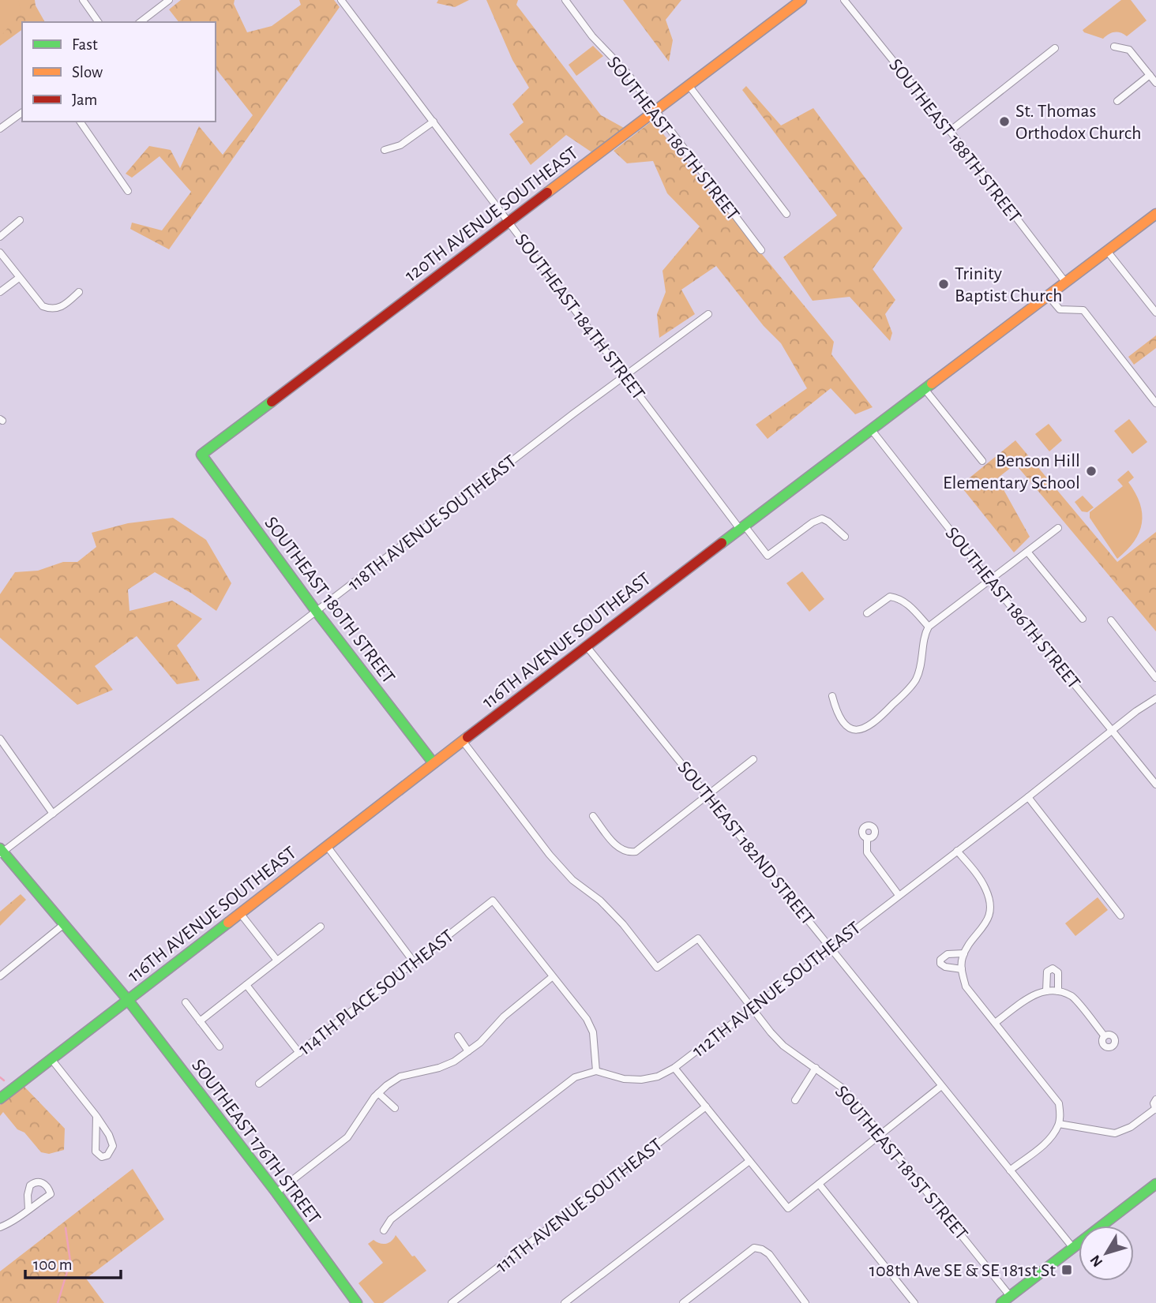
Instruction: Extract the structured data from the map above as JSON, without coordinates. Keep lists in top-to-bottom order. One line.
{"streets":{"street":["SOUTHEAST 186TH STREET","SOUTHEAST 188TH STREET","120TH AVENUE SOUTHEAST","SOUTHEAST 184TH STREET","118TH AVENUE SOUTHEAST","SOUTHEAST 180TH STREET","116TH AVENUE SOUTHEAST","SOUTHEAST 182ND STREET","112TH AVENUE SOUTHEAST","114TH PLACE SOUTHEAST","SOUTHEAST 176TH STREET","SOUTHEAST 181ST STREET","111TH AVENUE SOUTHEAST"]},"crossings":[["SOUTHEAST 186TH STREET","120TH AVENUE SOUTHEAST"],["SOUTHEAST 186TH STREET","116TH AVENUE SOUTHEAST"],["SOUTHEAST 186TH STREET","112TH AVENUE SOUTHEAST"],["SOUTHEAST 188TH STREET","116TH AVENUE SOUTHEAST"],["120TH AVENUE SOUTHEAST","SOUTHEAST 184TH STREET"],["120TH AVENUE SOUTHEAST","SOUTHEAST 180TH STREET"],["SOUTHEAST 184TH STREET","118TH AVENUE SOUTHEAST"],["SOUTHEAST 184TH STREET","116TH AVENUE SOUTHEAST"],["118TH AVENUE SOUTHEAST","SOUTHEAST 180TH STREET"],["118TH AVENUE SOUTHEAST","SOUTHEAST 176TH STREET"],["SOUTHEAST 180TH STREET","116TH AVENUE SOUTHEAST"],["116TH AVENUE SOUTHEAST","SOUTHEAST 182ND STREET"],["116TH AVENUE SOUTHEAST","SOUTHEAST 176TH STREET"],["116TH AVENUE SOUTHEAST","SOUTHEAST 181ST STREET"],["SOUTHEAST 182ND STREET","112TH AVENUE SOUTHEAST"],["112TH AVENUE SOUTHEAST","SOUTHEAST 181ST STREET"]],"places":{"other":["St. Thomas Orthodox Church","Trinity Baptist Church","Benson Hill Elementary School"],"transit":["108th Ave SE & SE 181st St"]},"legend":["Fast","Slow","Jam"],"scale_bar":"100 m","north":"bottom left"}
